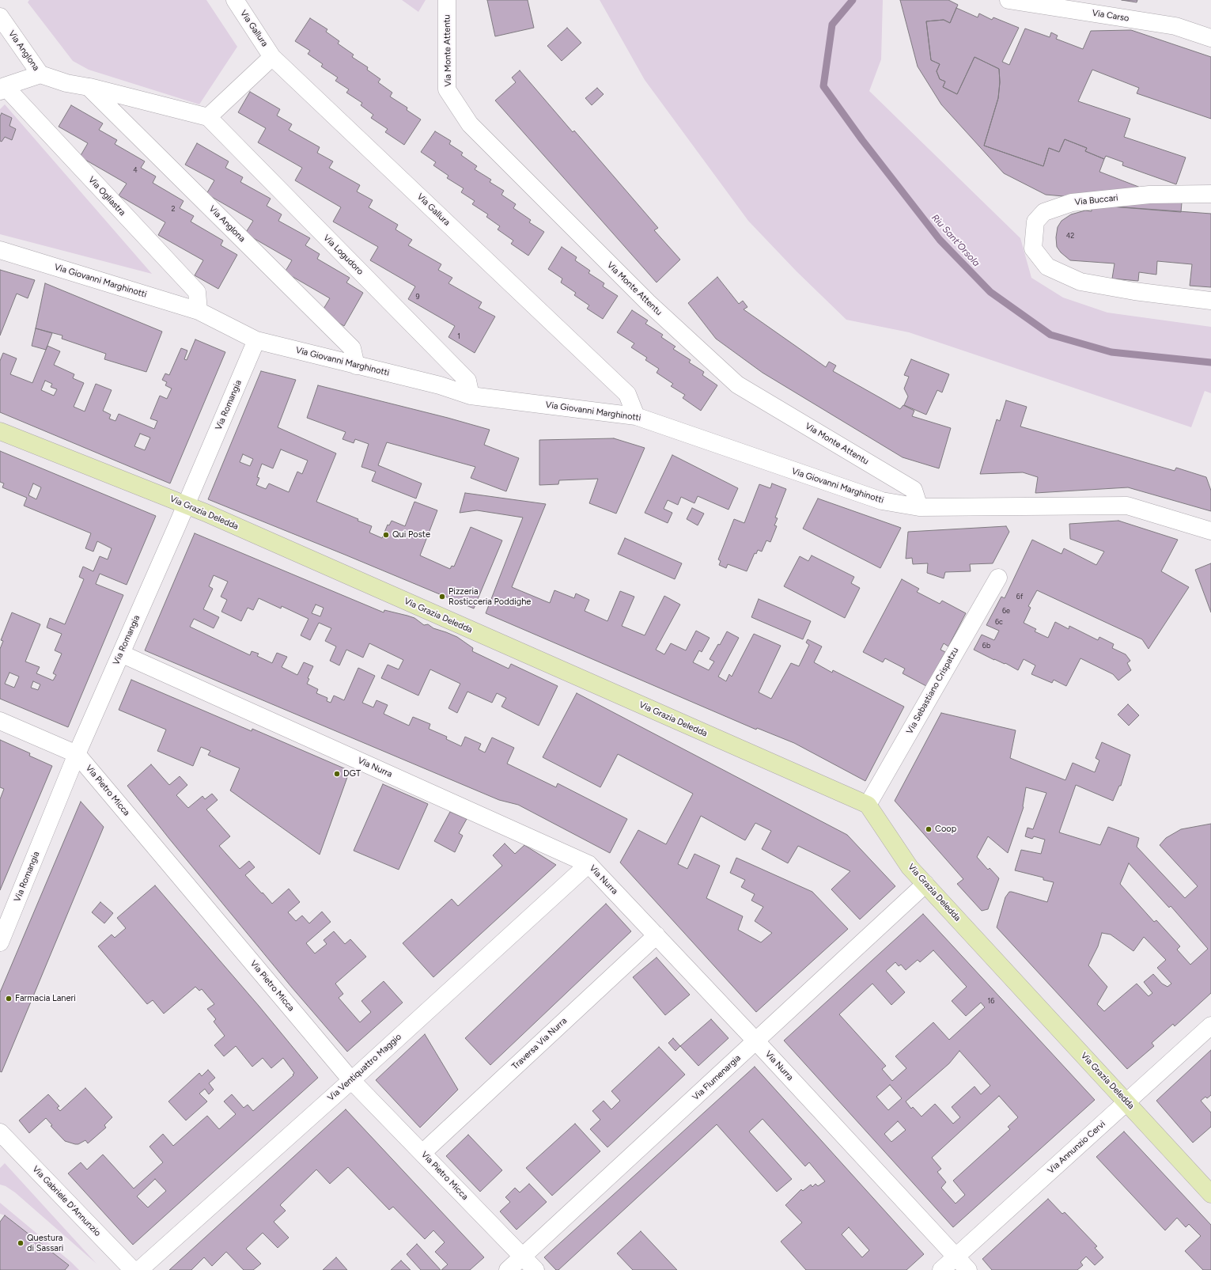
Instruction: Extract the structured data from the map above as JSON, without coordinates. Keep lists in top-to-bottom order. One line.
{"streets":{"street":["Via Carso","Via Gallura","Via Anglona","Via Monte Attentu","Via Ogliastra","Via Buccari","Via Logudoro","Via Giovanni Marghinotti","Via Romangia","Via Grazia Deledda","Via Sebastiano Crispatzu","Via Nurra","Via Pietro Micca","Traversa Via Nurra","Via Ventiquattro Maggio","Via Flumenargia","Via Annunzio Cervi","Via Gabriele D'Annunzio"]},"crossings":[["Via Gallura","Via Giovanni Marghinotti"],["Via Anglona","Via Ogliastra"],["Via Anglona","Via Logudoro"],["Via Anglona","Via Giovanni Marghinotti"],["Via Monte Attentu","Via Giovanni Marghinotti"],["Via Ogliastra","Via Giovanni Marghinotti"],["Via Logudoro","Via Giovanni Marghinotti"],["Via Giovanni Marghinotti","Via Romangia"],["Via Romangia","Via Grazia Deledda"],["Via Romangia","Via Nurra"],["Via Romangia","Via Pietro Micca"],["Via Grazia Deledda","Via Sebastiano Crispatzu"],["Via Grazia Deledda","Via Flumenargia"],["Via Grazia Deledda","Via Annunzio Cervi"],["Via Nurra","Traversa Via Nurra"],["Via Nurra","Via Ventiquattro Maggio"],["Via Nurra","Via Flumenargia"],["Via Nurra","Via Annunzio Cervi"],["Via Pietro Micca","Traversa Via Nurra"],["Via Pietro Micca","Via Ventiquattro Maggio"],["Via Pietro Micca","Via Flumenargia"]],"water":["Riu Sant'Orsola"],"places":["Qui Poste","Pizzeria Rosticceria Poddighe","DGT","Coop","Farmacia Laneri","Questura di Sassari"],"house_numbers":["4","2","42","9","1","6f","6e","6c","6b","16"]}
